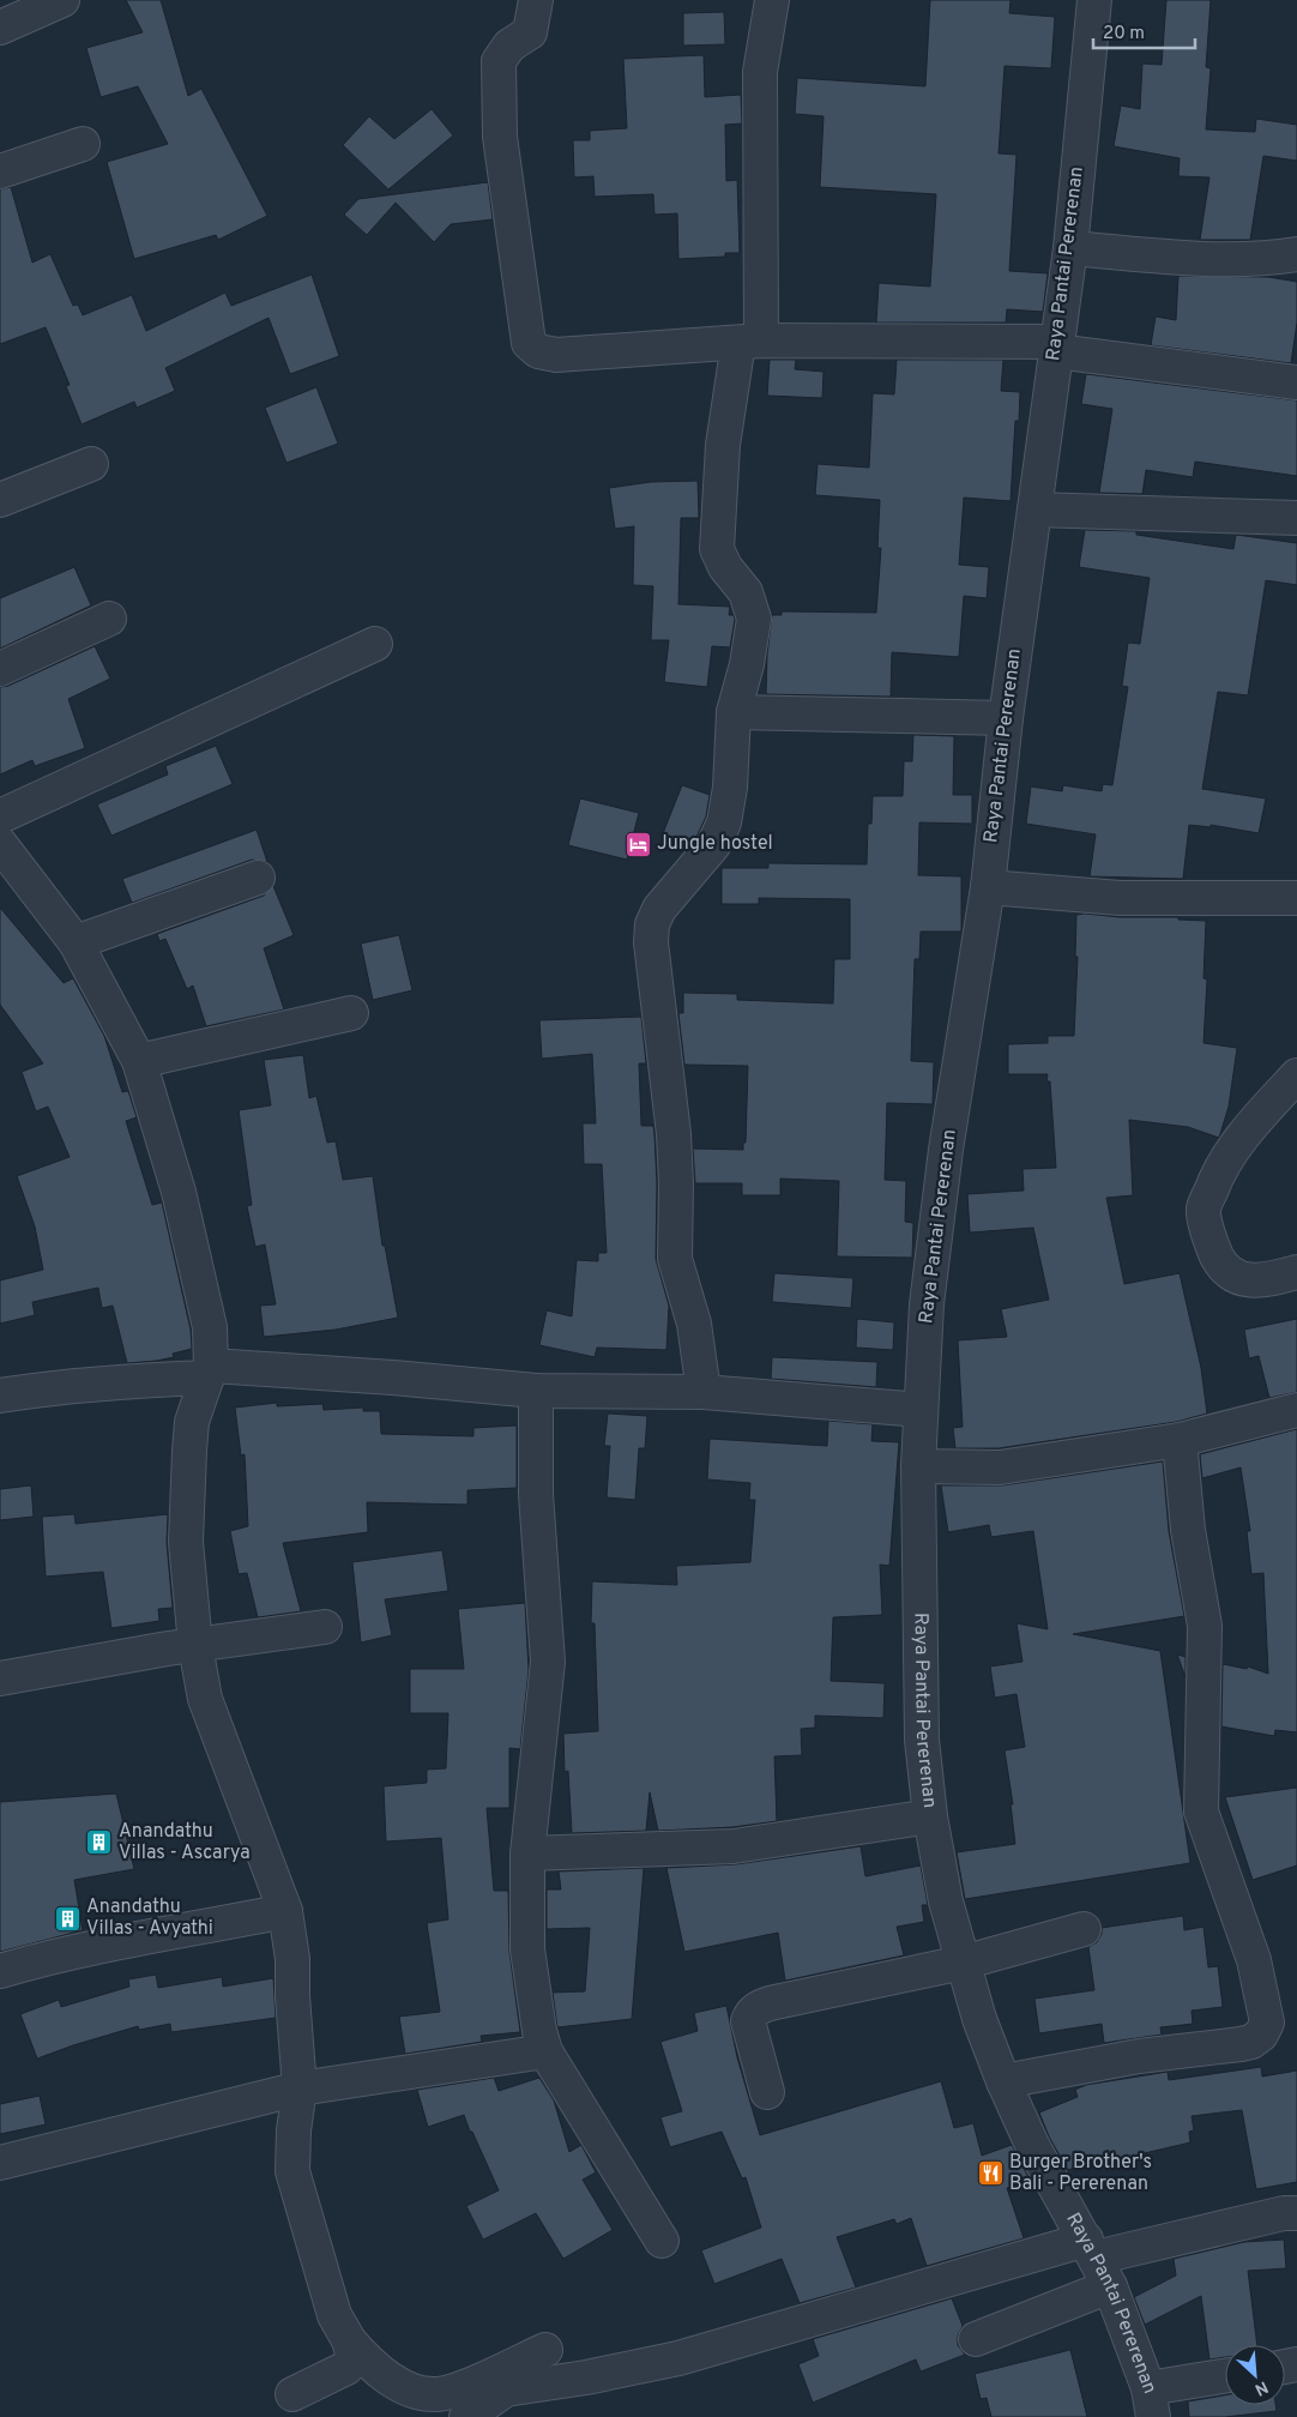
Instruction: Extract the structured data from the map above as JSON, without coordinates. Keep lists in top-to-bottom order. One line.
{"streets":{"street":["Raya Pantai Pererenan"]},"places":{"hotel":["Jungle hostel"],"building":["Anandathu Villas - Ascarya","Anandathu Villas - Avyathi"],"restaurant":["Burger Brother's Bali - Pererenan"]},"scale_bar":"20 m","north":"bottom right"}
